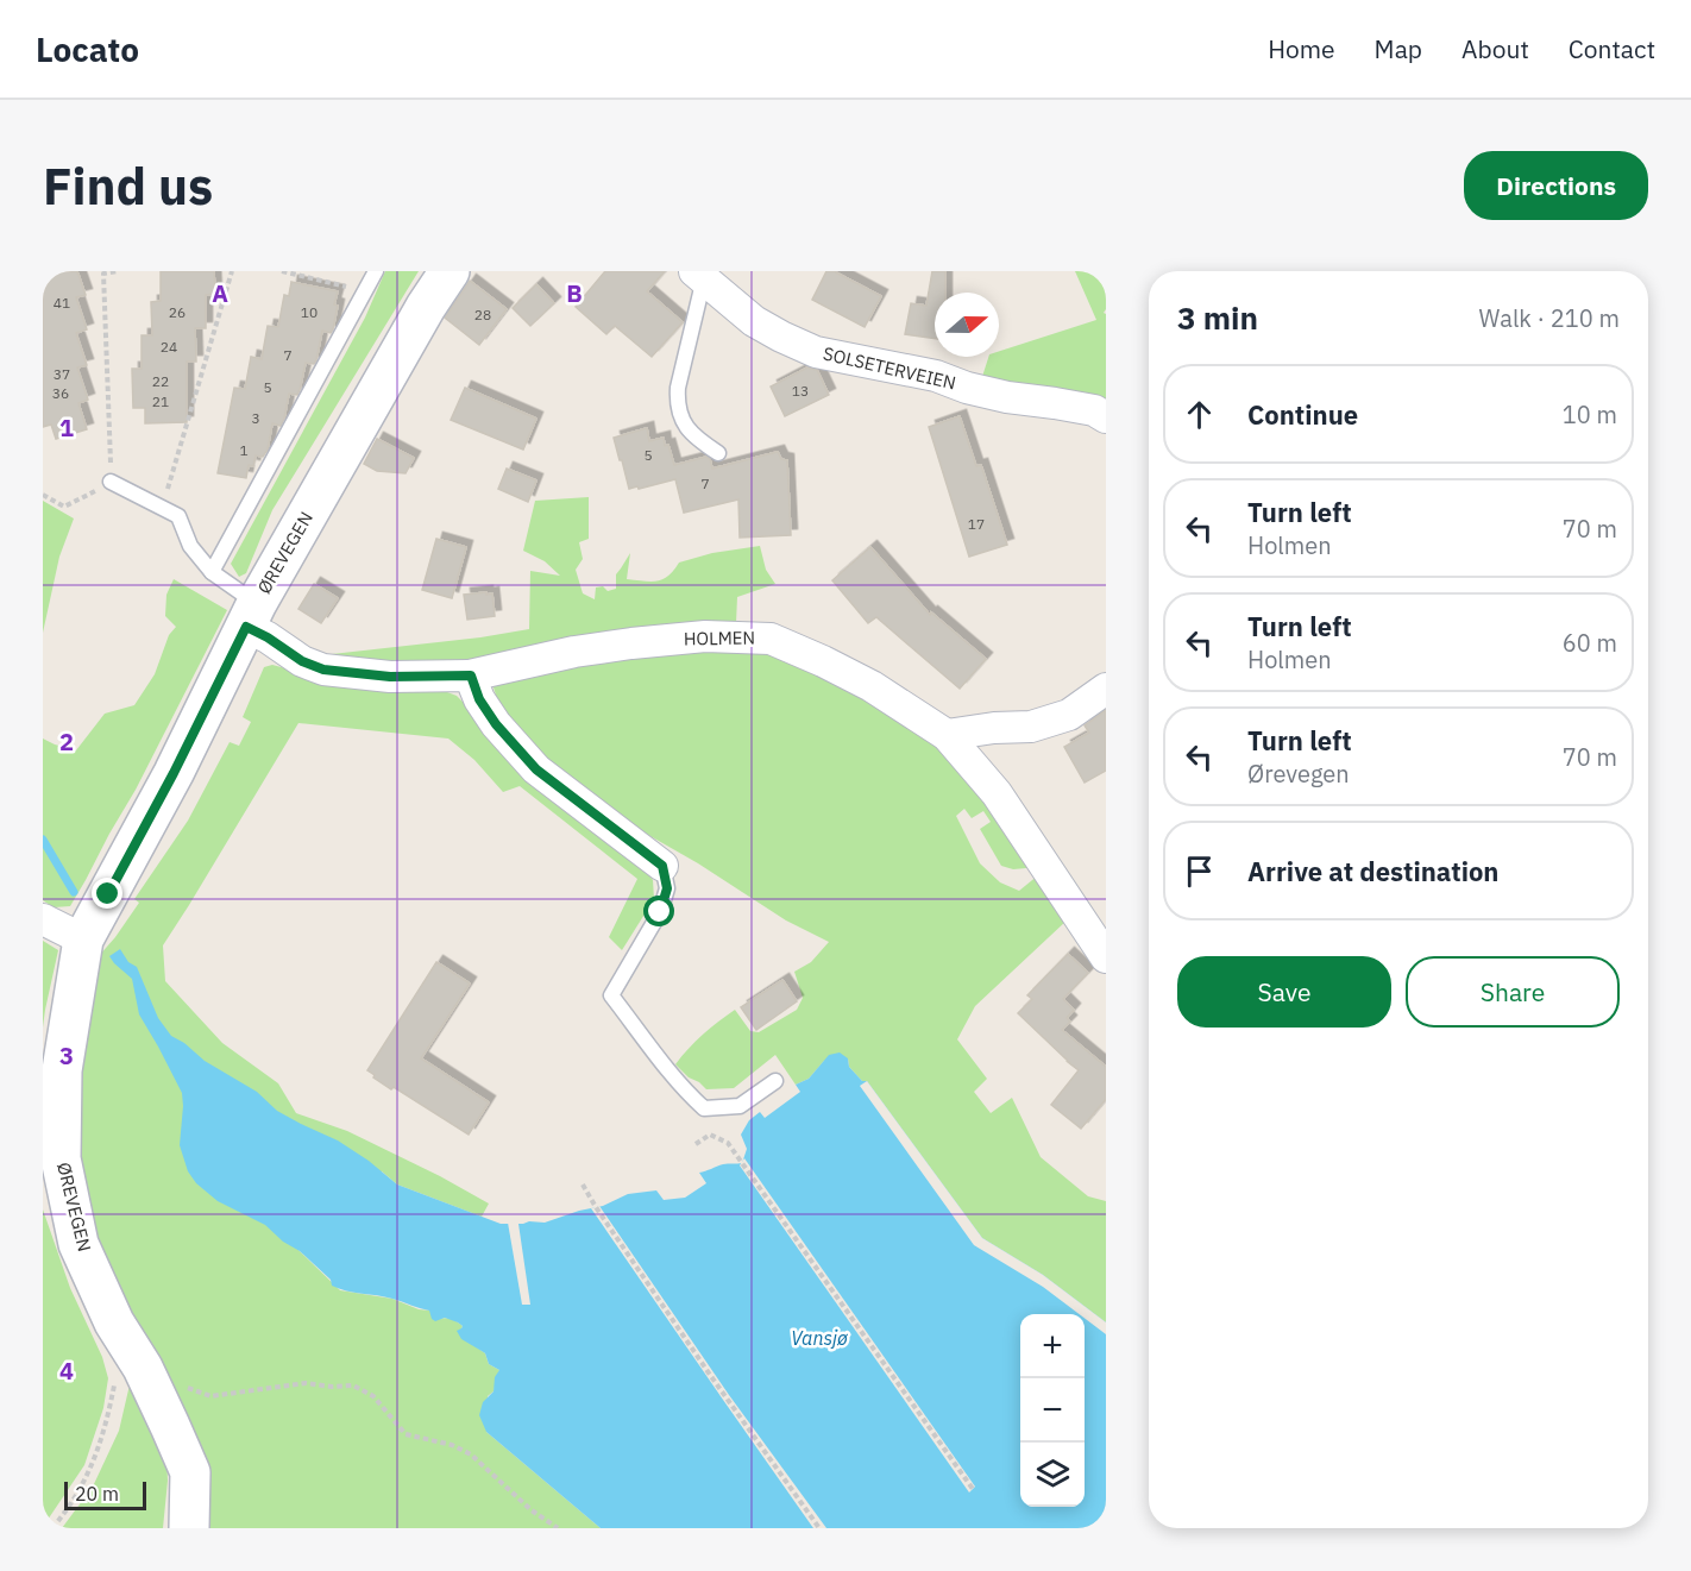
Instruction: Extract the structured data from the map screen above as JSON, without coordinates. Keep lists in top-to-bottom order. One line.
{"streets":{"street":["SOLSETERVEIEN","ØREVEGEN","HOLMEN"]},"crossings":[["ØREVEGEN","HOLMEN"]],"water":["Vansjø"],"house_numbers":["41","26","10","28","24","7","37","22","5","13","36","21","3","1","5","7","17"],"scale_bar":"20 m","north":"right","page":{"header":"Locato","nav":["Home","Map","About","Contact"],"buttons":["Directions",["Save","Share"]],"title":"Find us","heading":["3 min","Walk · 210 m"],"list":[["Continue","10 m"],["Turn left","Holmen","70 m"],["Turn left","Holmen","60 m"],["Turn left","Ørevegen","70 m"],"Arrive at destination"],"map_buttons":["+","−"],"scale":"20 m"},"grid":{"columns":["A","B"],"rows":["1","2","3","4"]}}
